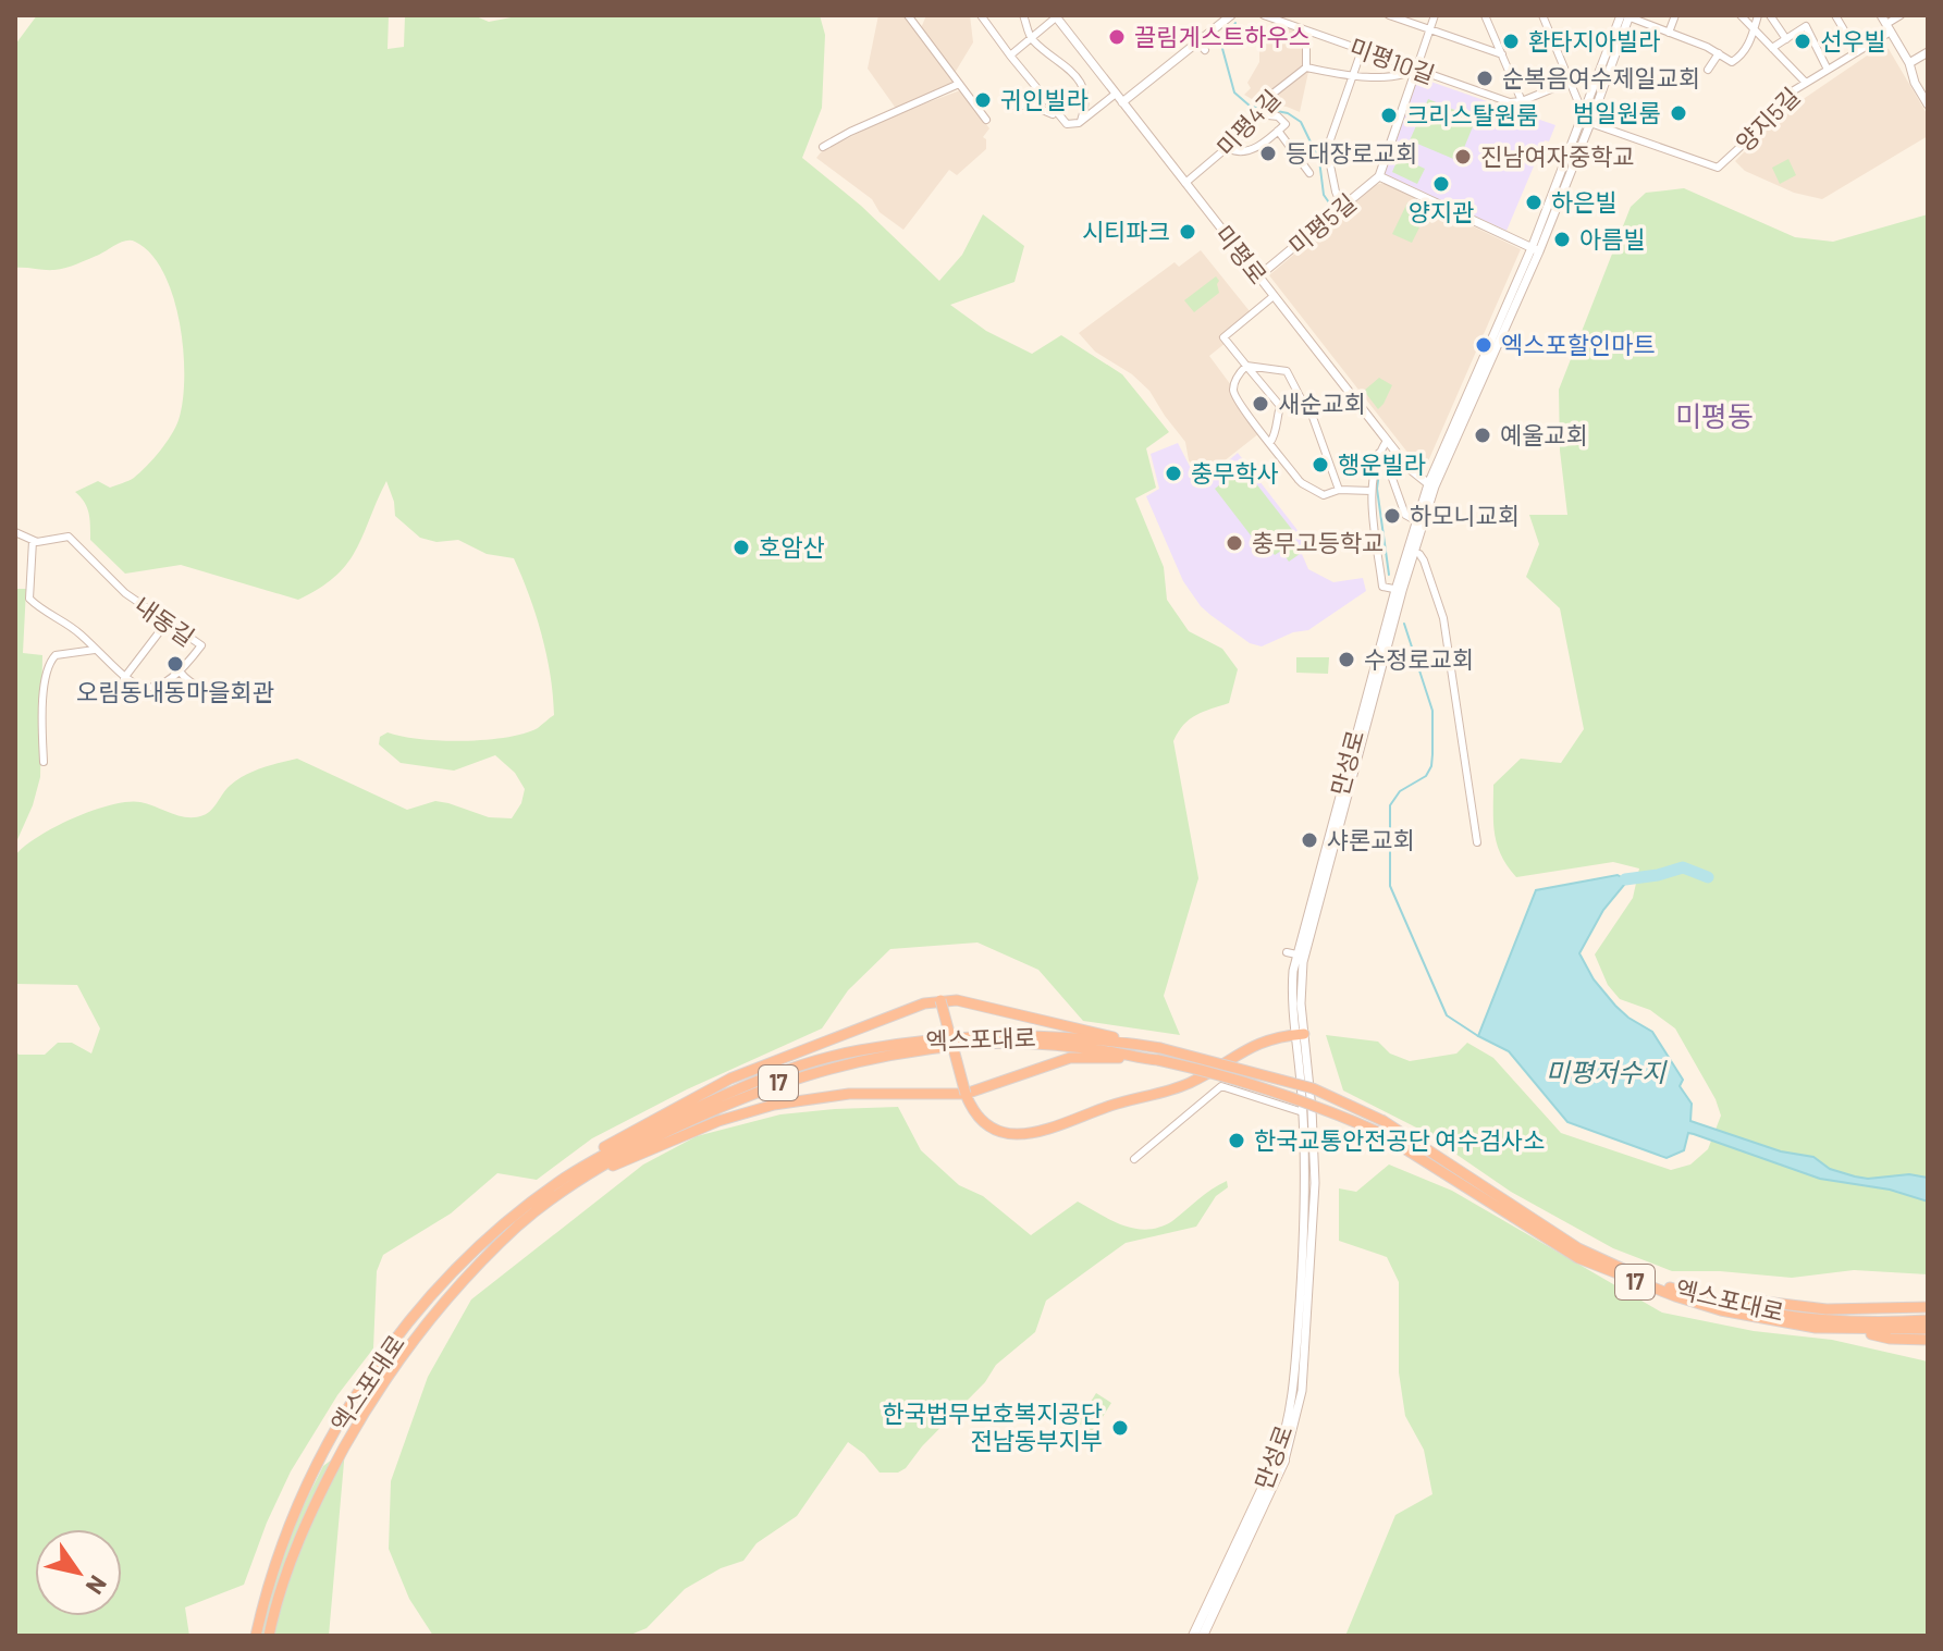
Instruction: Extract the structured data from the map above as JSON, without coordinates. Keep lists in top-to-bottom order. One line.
{"streets":{"highway":["엑스포대로","17"],"main road":["만성로"],"street":["미평10길","양지5길","미평4길","미평5길","미평로","내동길"]},"crossings":[["미평10길","미평5길"],["양지5길","만성로"],["미평4길","미평로"],["미평5길","미평로"],["미평로","만성로"]],"districts":["미평동"],"water":["미평저수지"],"places":["끌림게스트하우스","환타지아빌라","선우빌","순복음여수제일교회","귀인빌라","범일원룸","크리스탈원룸","등대장로교회","진남여자중학교","양지관","하은빌","시티파크","아름빌","엑스포할인마트","새순교회","예울교회","행운빌라","충무학사","하모니교회","충무고등학교","호암산","수정로교회","오림동내동마을회관","샤론교회","한국교통안전공단 여수검사소","한국법무보호복지공단 전남동부지부"],"north":"bottom right"}
